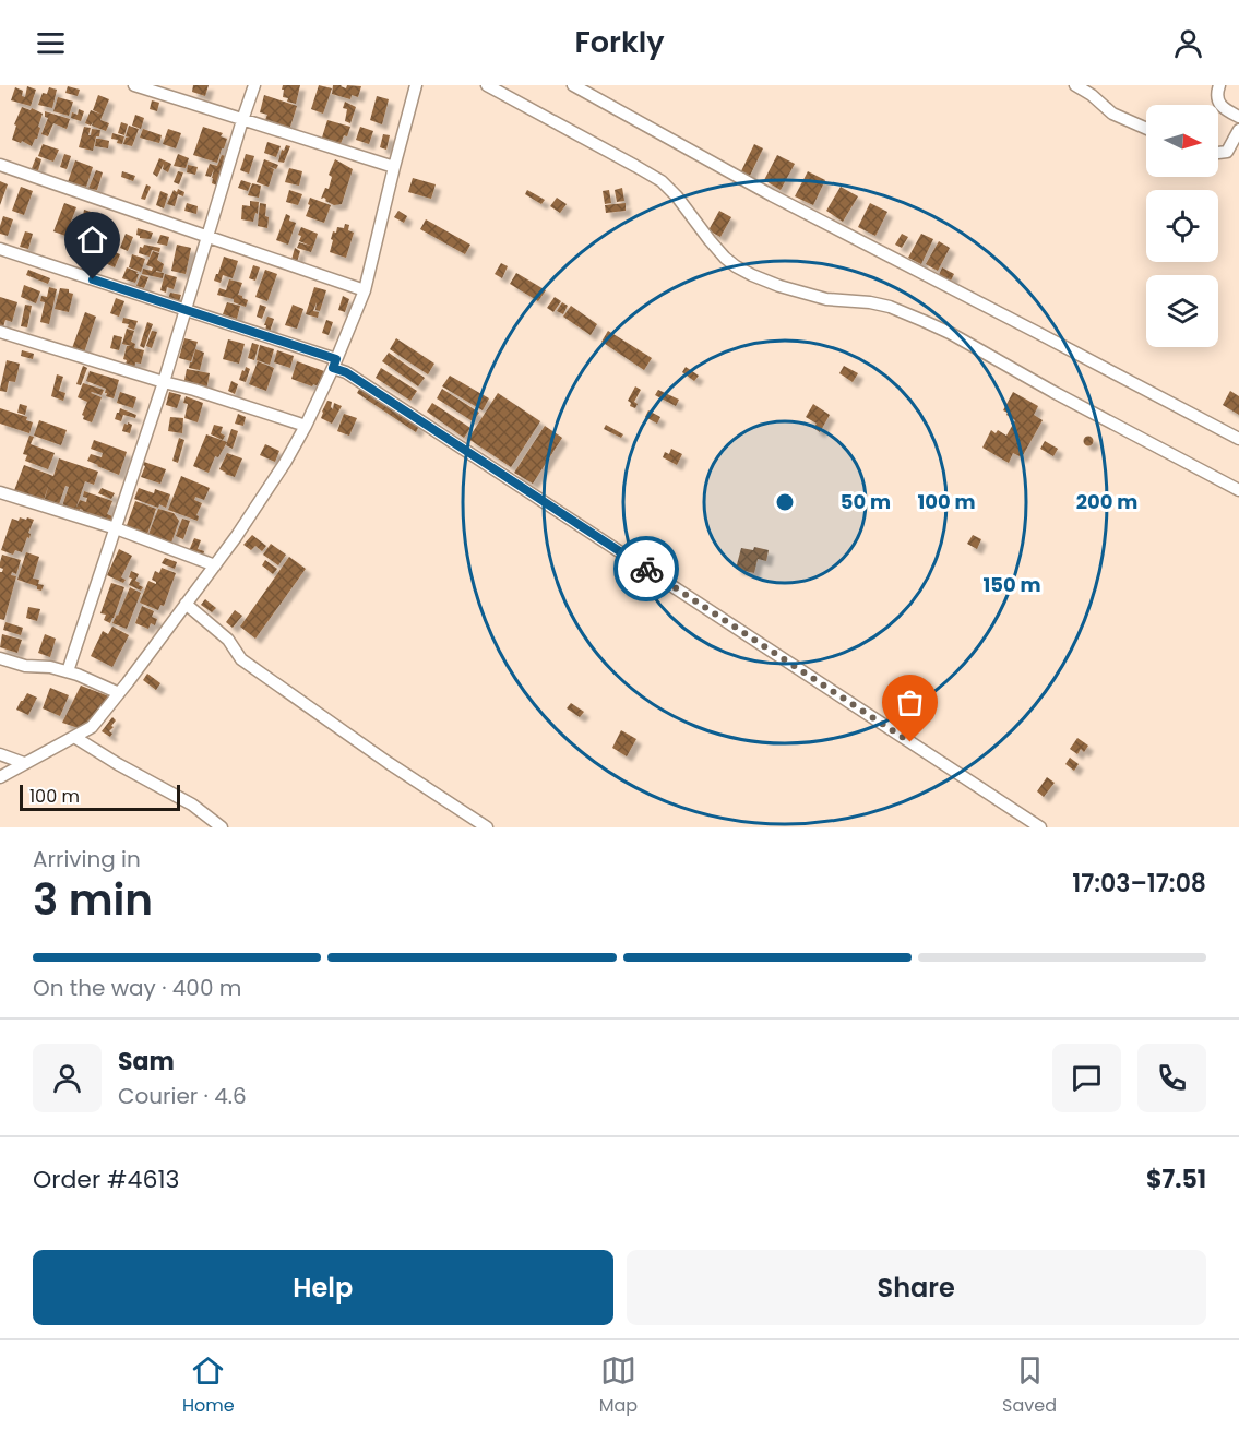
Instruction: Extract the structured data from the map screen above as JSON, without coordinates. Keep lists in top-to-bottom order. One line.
{"scale_bar":"100 m","north":"right","page":{"header":"Forkly","scale":"100 m","heading":["3 min","Arriving in","17:03–17:08"],"panel":["Sam","Courier · 4.6","Order #4613","$7.51"],"bar":"On the way · 400 m","buttons":["Help","Share"],"tabs":["Home","Map","Saved"]},"rings":["50 m","100 m","200 m","150 m"]}
